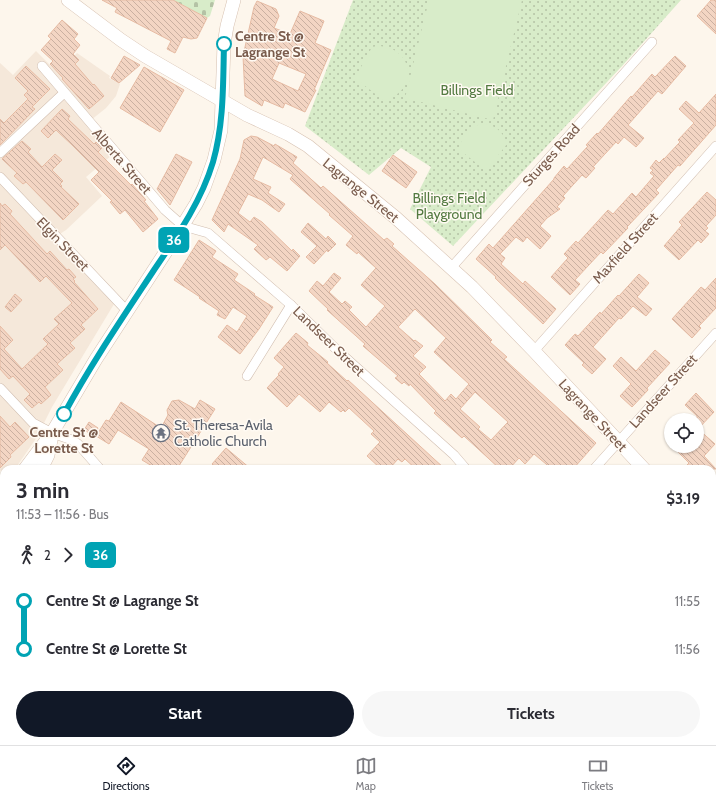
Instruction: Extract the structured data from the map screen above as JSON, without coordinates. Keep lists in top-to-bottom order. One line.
{"streets":{"main road":["Lagrange Street"],"street":["Sturges Road","Alberta Street","Elgin Street","Maxfield Street","Landseer Street"]},"crossings":[["Sturges Road","Lagrange Street"],["Alberta Street","Landseer Street"],["Lagrange Street","Maxfield Street"],["Lagrange Street","Landseer Street"]],"parks":["Billings Field","Billings Field Playground"],"places":{"other":["Centre St @ Lagrange St","Centre St @ Lorette St"],"temple":["St. Theresa-Avila Catholic Church"]},"lines":["bus line 36"],"page":{"on_map":"36","heading":["3 min","11:53 – 11:56 · Bus","$3.19"],"legs":["2","36"],"list":[{"name":"Centre St @ Lagrange St","value":"11:55"},{"name":"Centre St @ Lorette St","value":"11:56"}],"buttons":["Start","Tickets"],"tabs":["Directions","Map","Tickets"]}}
